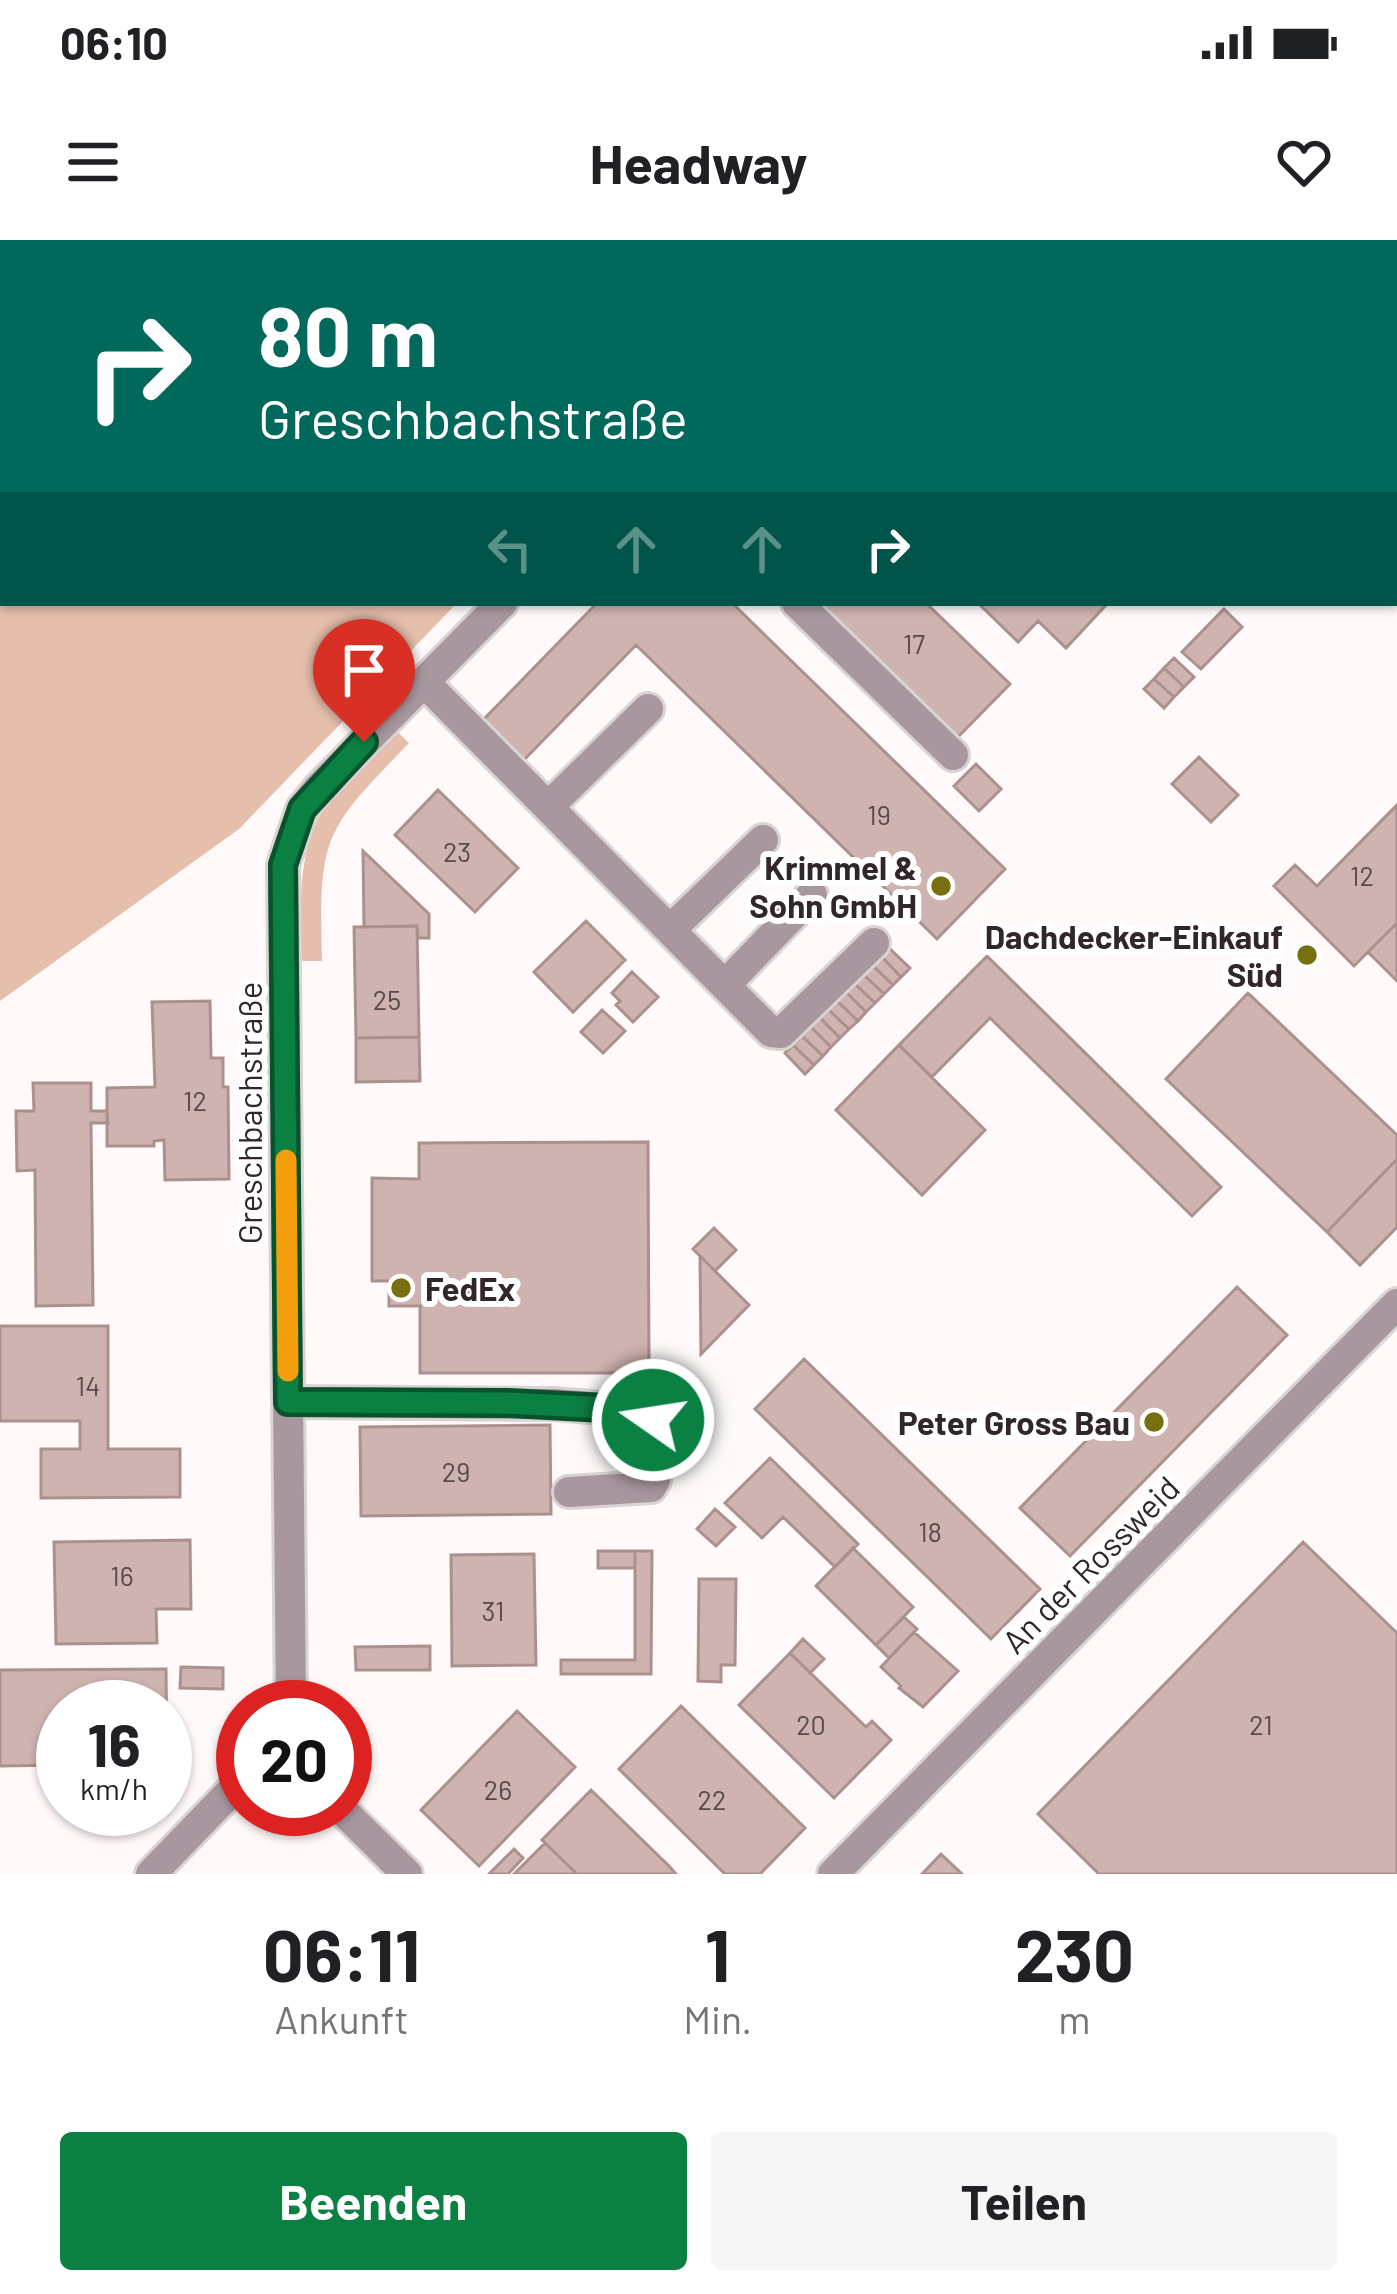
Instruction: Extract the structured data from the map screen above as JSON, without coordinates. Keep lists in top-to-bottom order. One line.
{"streets":{"street":["Greschbachstraße","An der Rossweid"]},"places":["Krimmel & Sohn GmbH","Dachdecker-Einkauf Süd","FedEx","Peter Gross Bau"],"house_numbers":["17","19","23","12","25","12","14","29","18","16","31","20","21","26","22"],"page":{"status":"06:10","header":"Headway","turn":["80 m","Greschbachstraße"],"speed":"16 km/h","limit":"20","eta":["06:11","Ankunft","1","Min.","230","m"],"buttons":["Beenden","Teilen"]}}
